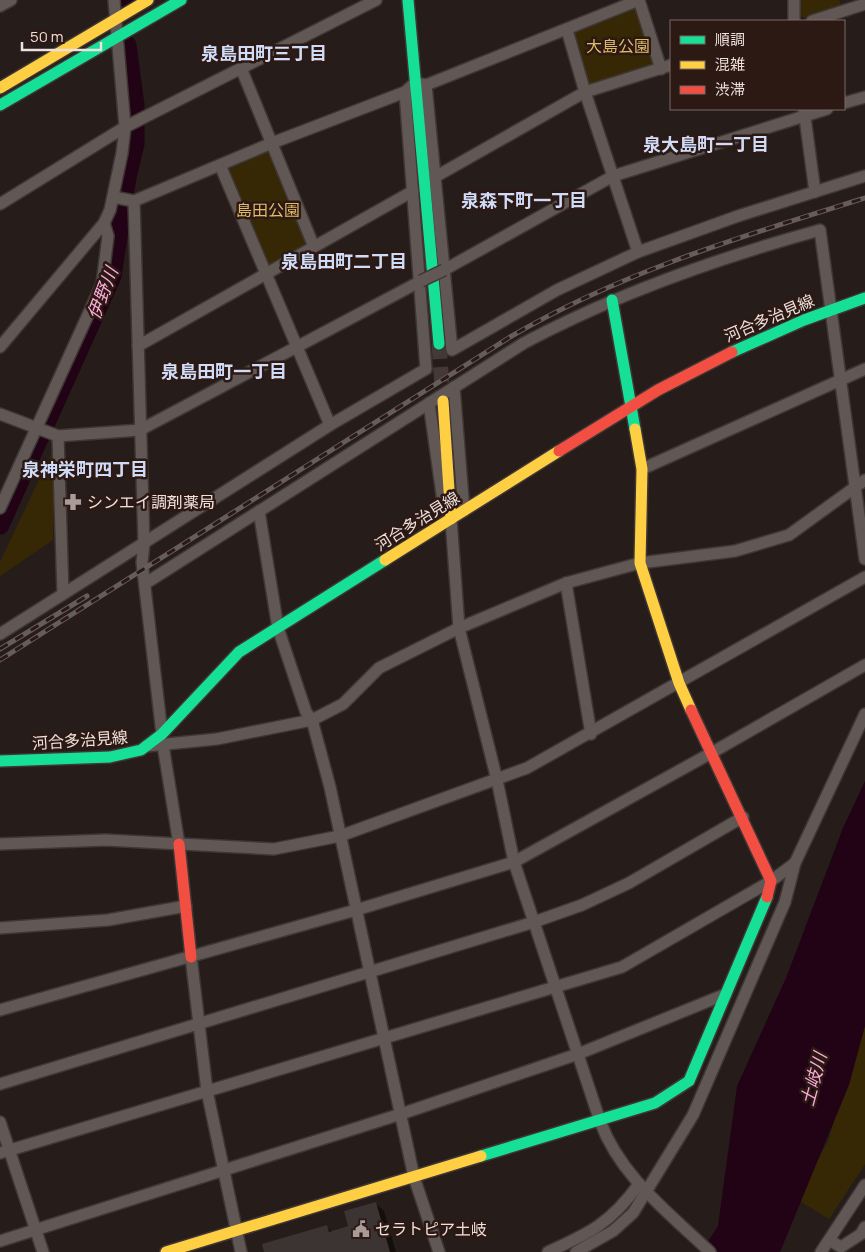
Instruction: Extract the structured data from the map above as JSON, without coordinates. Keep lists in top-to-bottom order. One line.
{"streets":{"main road":["河合多治見線"]},"districts":["泉島田町三丁目","泉大島町一丁目","泉森下町一丁目","泉島田町二丁目","泉島田町一丁目","泉神栄町四丁目"],"water":["伊野川","土岐川"],"parks":["大島公園","島田公園"],"places":{"pharmacy":["シンエイ調剤薬局"],"public building":["セラトピア土岐"]},"legend":["順調","混雑","渋滞"],"scale_bar":"50 m"}
